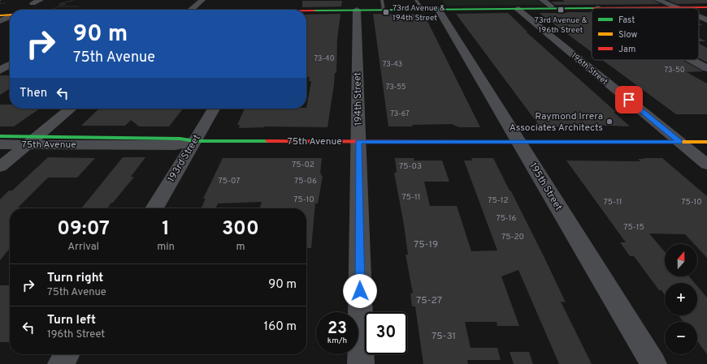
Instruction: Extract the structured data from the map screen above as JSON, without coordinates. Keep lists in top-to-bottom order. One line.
{"streets":{"street":["196th Street","194th Street","75th Avenue","193rd Street","195th Street"]},"crossings":[["196th Street","75th Avenue"],["194th Street","75th Avenue"],["75th Avenue","193rd Street"],["75th Avenue","195th Street"]],"places":{"transit":["73rd Avenue & 196th Street","73rd Avenue & 194th Street"],"other":["Raymond Irrera Associates Architects"]},"house_numbers":["73-40","73-43","73-50","73-55","73-67","75-02","75-03","75-07","75-06","75-11","75-10","75-12","75-11","75-10","75-16","75-15","75-20","75-19","75-27","75-31"],"legend":["Fast","Slow","Jam"],"north":"top","page":{"turn":["90 m","75th Avenue"],"then":"Then","eta":["09:07","Arrival","1","min","300","m"],"map_buttons":["+","−"],"list":[{"name":"Turn right","note":"75th Avenue","value":"90 m"},{"name":"Turn left","note":"196th Street","value":"160 m"}],"speed":"23 km/h","limit":"30"}}
